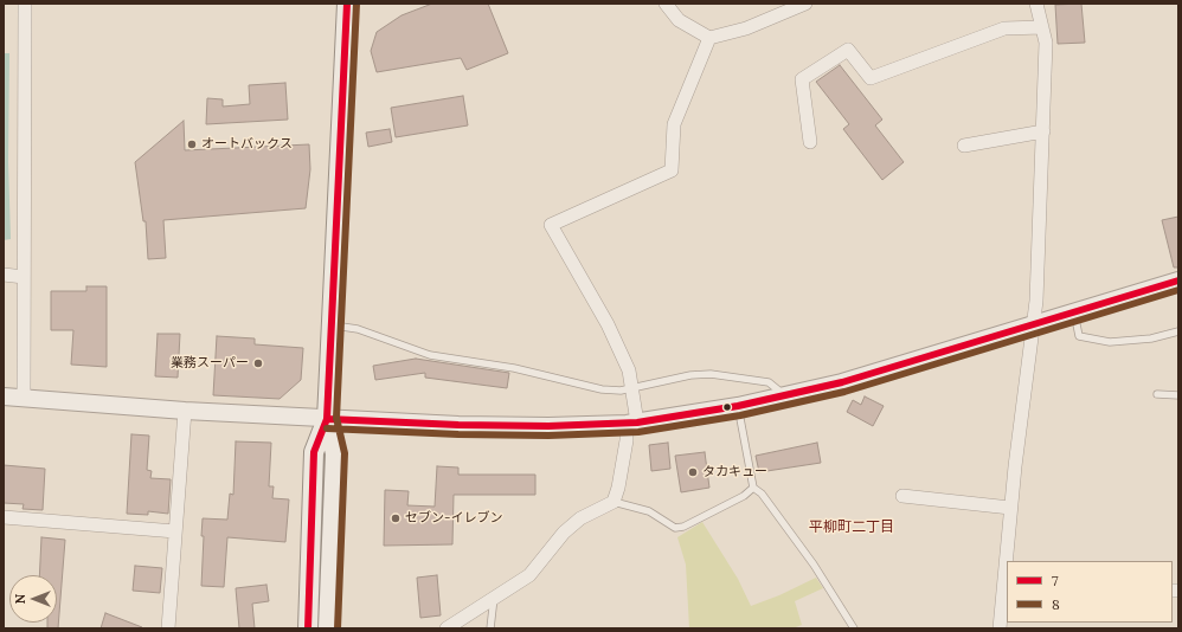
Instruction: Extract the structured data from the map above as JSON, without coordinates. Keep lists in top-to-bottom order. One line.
{"districts":["平柳町二丁目"],"places":["オートバックス","業務スーパー","タカキュー","セブン-イレブン"],"lines":["transit line 7","transit line 8"],"legend":["7","8"],"north":"left"}
